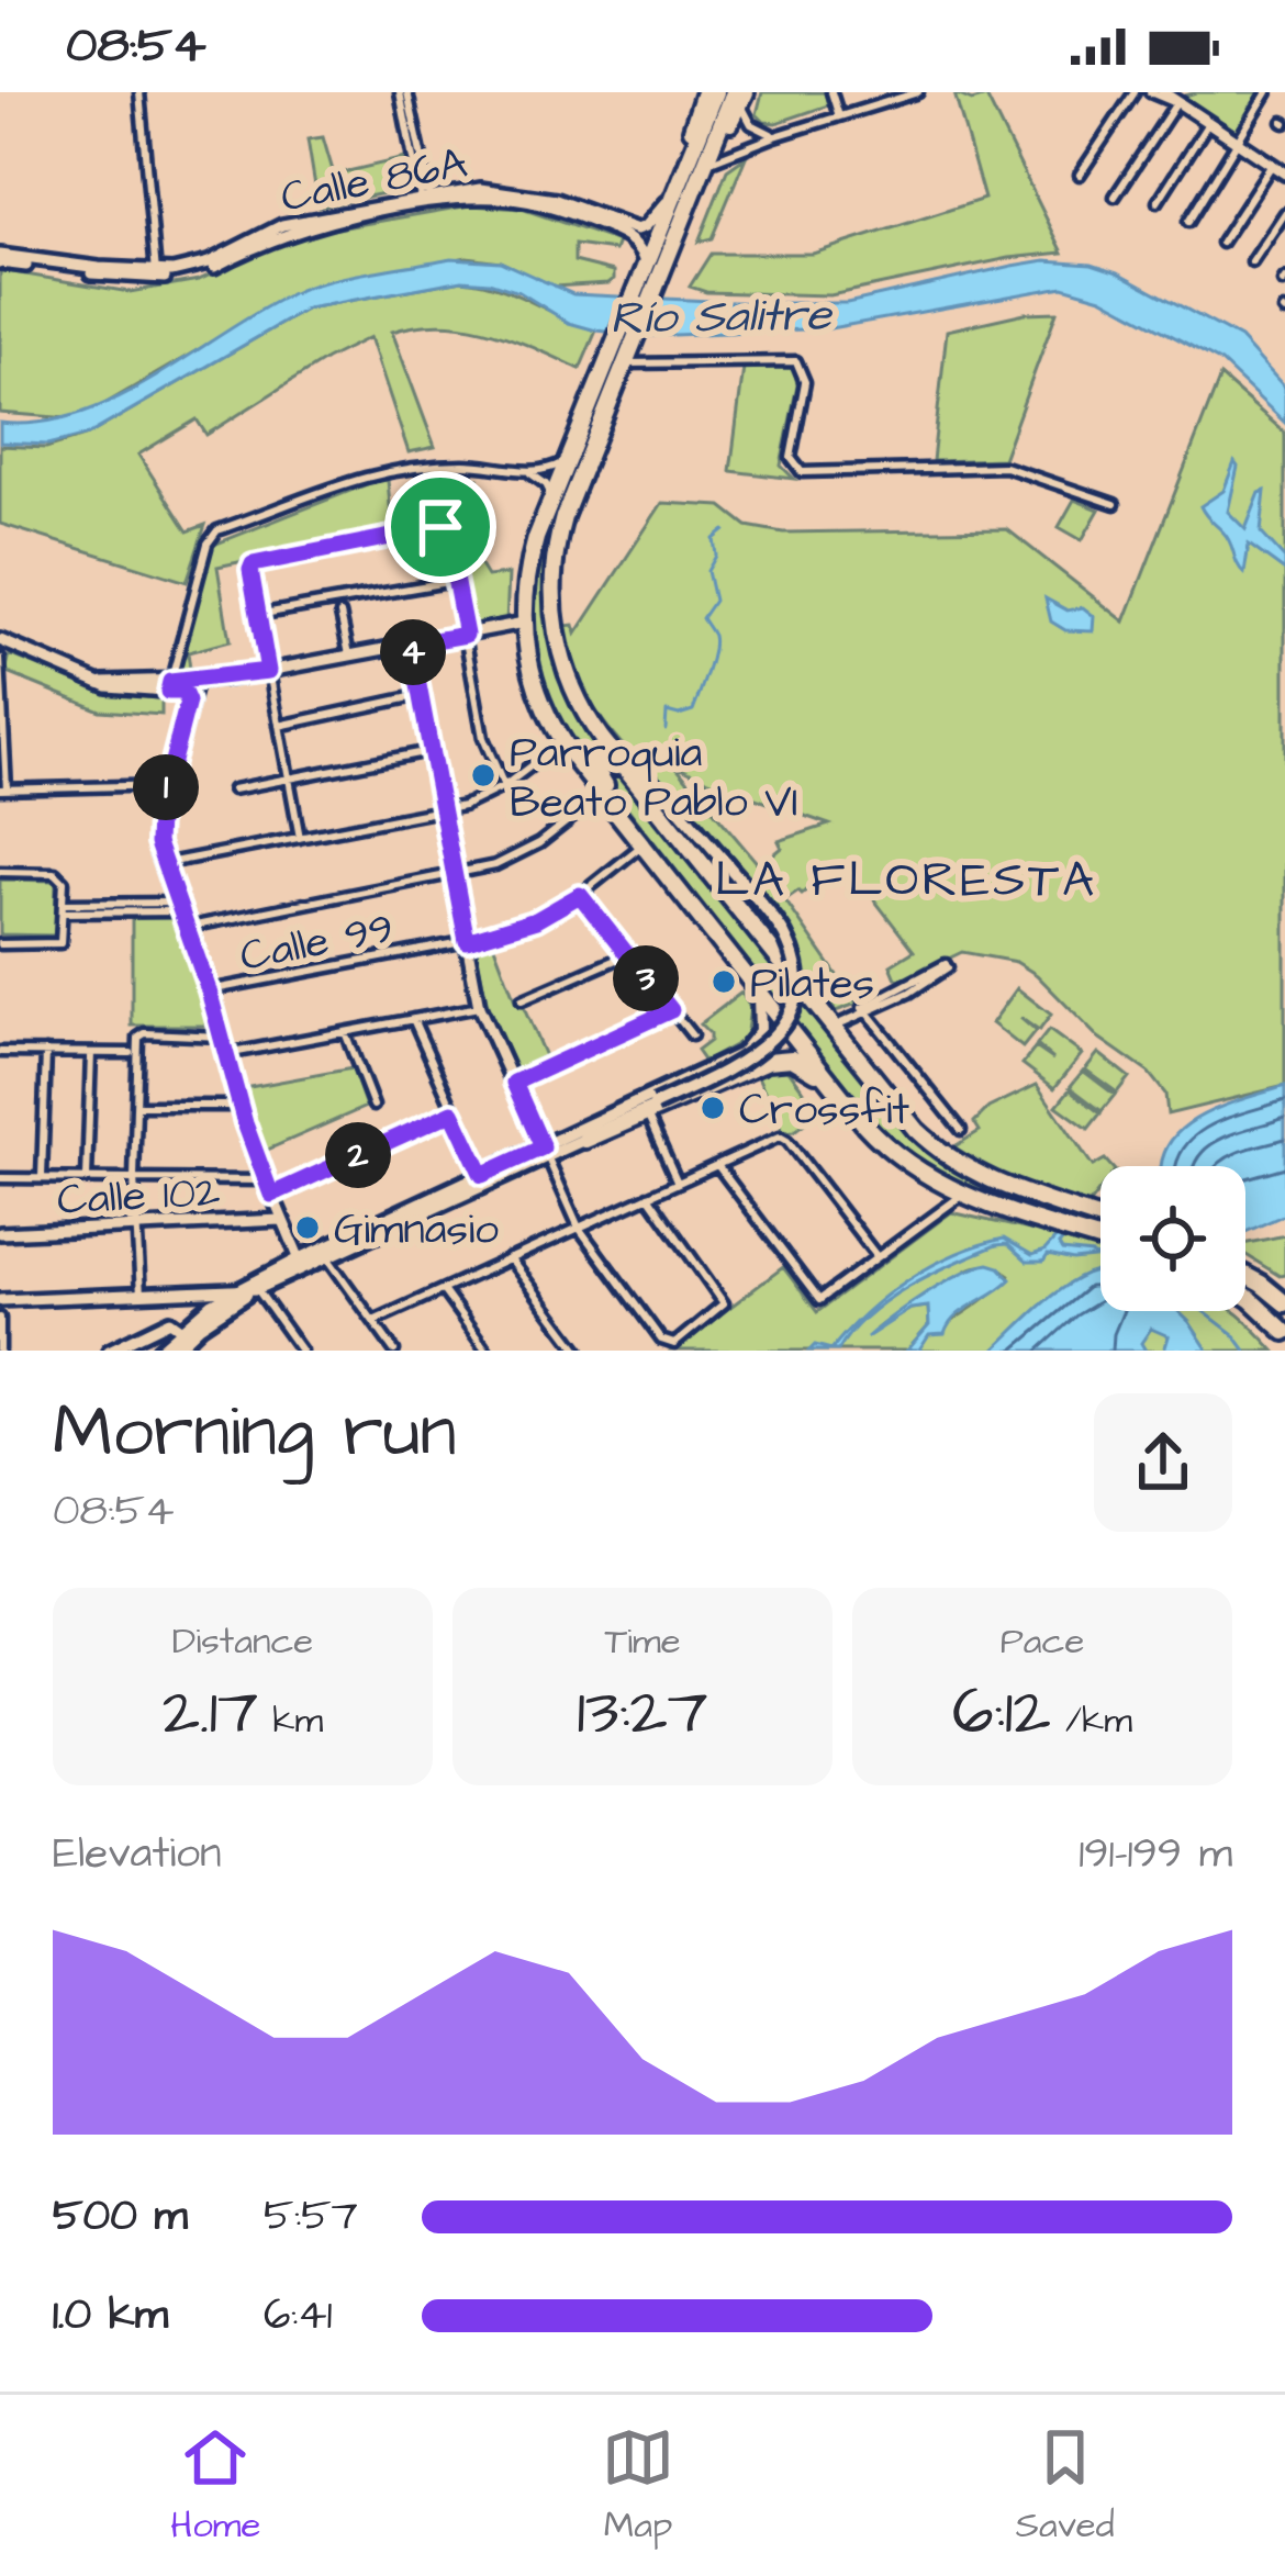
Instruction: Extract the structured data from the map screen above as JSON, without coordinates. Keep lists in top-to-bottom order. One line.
{"streets":{"street":["Calle 86A","Calle 99","Calle 102"]},"districts":["LA FLORESTA"],"water":["Río Salitre"],"places":["Parroquia Beato Pablo VI","Pilates","Crossfit","Gimnasio"],"page":{"status":"08:54","pins":["4","1","3","2"],"heading":["Morning run","08:54"],"stats":[["Distance","2.17 km"],["Time","13:27"],["Pace","6:12 /km"]],"chart":["Elevation","191–199 m"],"list":[{"name":"500 m","note":"5:57"},{"name":"1.0 km","note":"6:41"}],"tabs":["Home","Map","Saved"]}}
